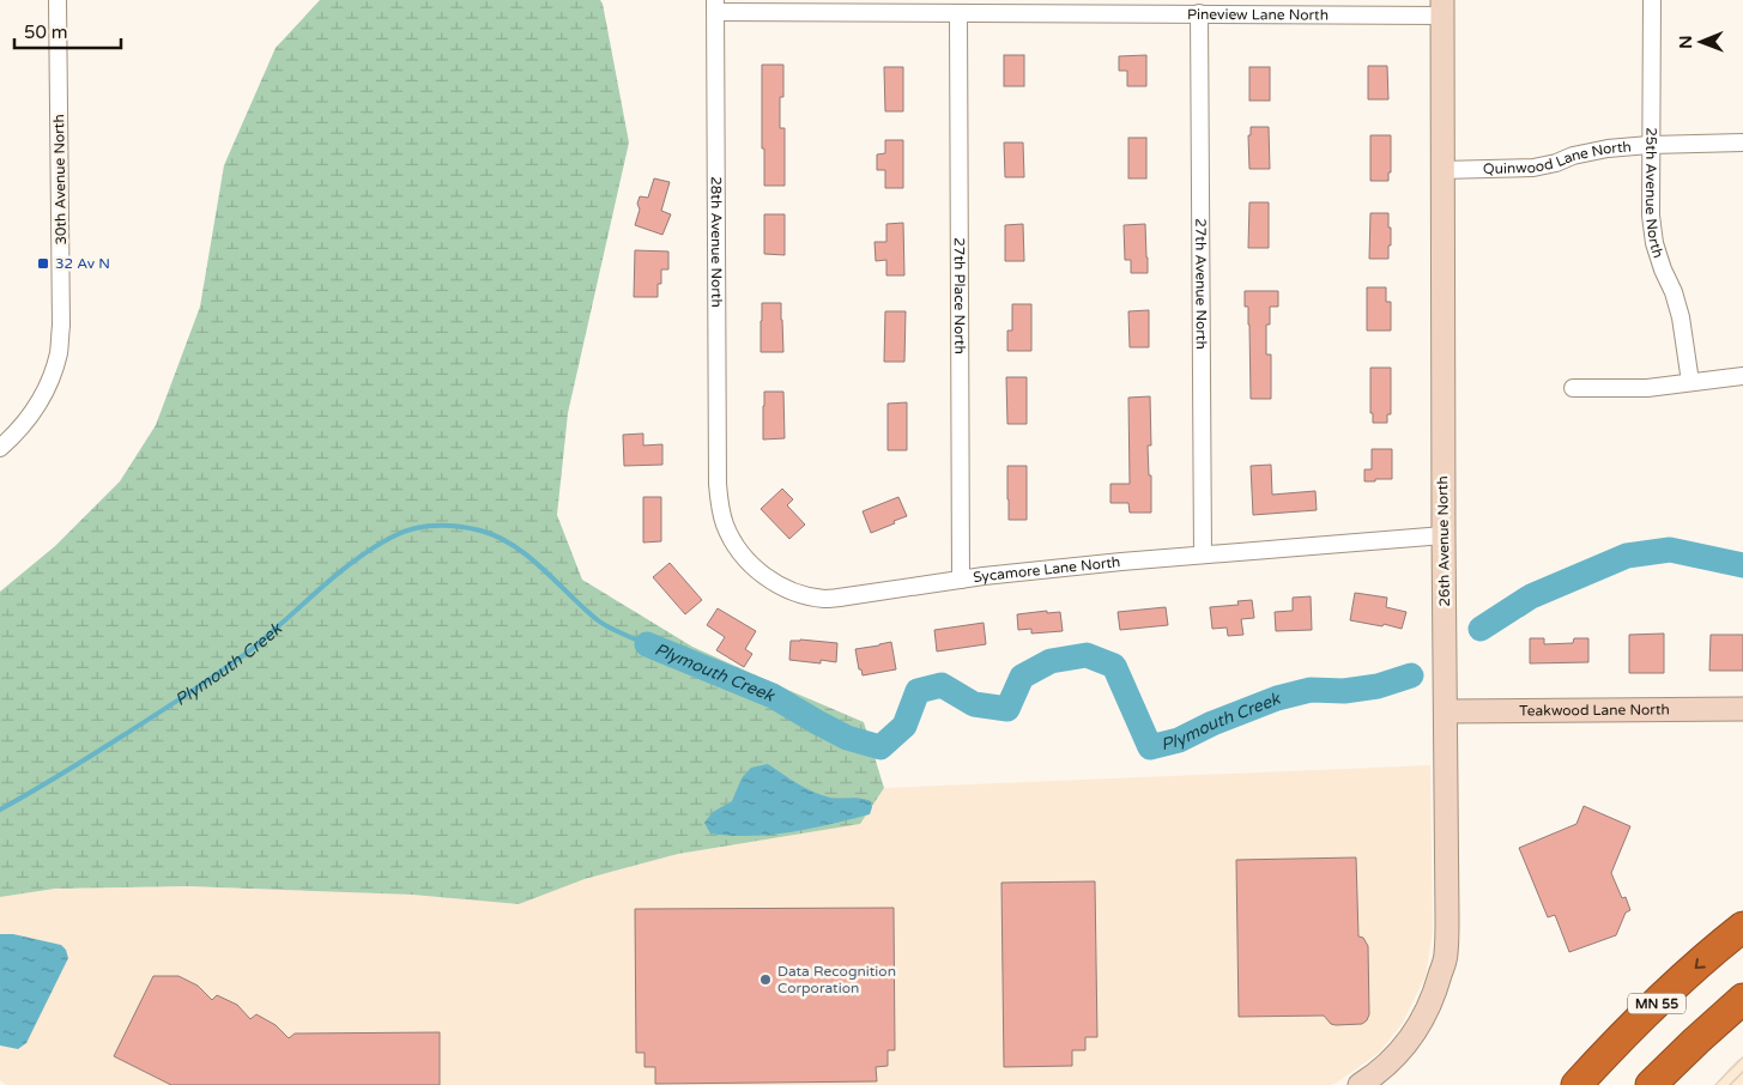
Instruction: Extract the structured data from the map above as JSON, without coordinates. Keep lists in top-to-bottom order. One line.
{"streets":{"highway":["MN 55"],"street":["Pineview Lane North","Quinwood Lane North","30th Avenue North","25th Avenue North","28th Avenue North","27th Avenue North","27th Place North","26th Avenue North","Sycamore Lane North","Teakwood Lane North"]},"crossings":[["Pineview Lane North","28th Avenue North"],["Pineview Lane North","27th Avenue North"],["Pineview Lane North","27th Place North"],["Pineview Lane North","26th Avenue North"],["Quinwood Lane North","25th Avenue North"],["Quinwood Lane North","26th Avenue North"],["28th Avenue North","Sycamore Lane North"],["27th Avenue North","Sycamore Lane North"],["27th Place North","Sycamore Lane North"],["26th Avenue North","Sycamore Lane North"],["26th Avenue North","Teakwood Lane North"]],"water":["Plymouth Creek"],"places":{"transit":["32 Av N"],"other":["Data Recognition Corporation"]},"scale_bar":"50 m","north":"left"}
